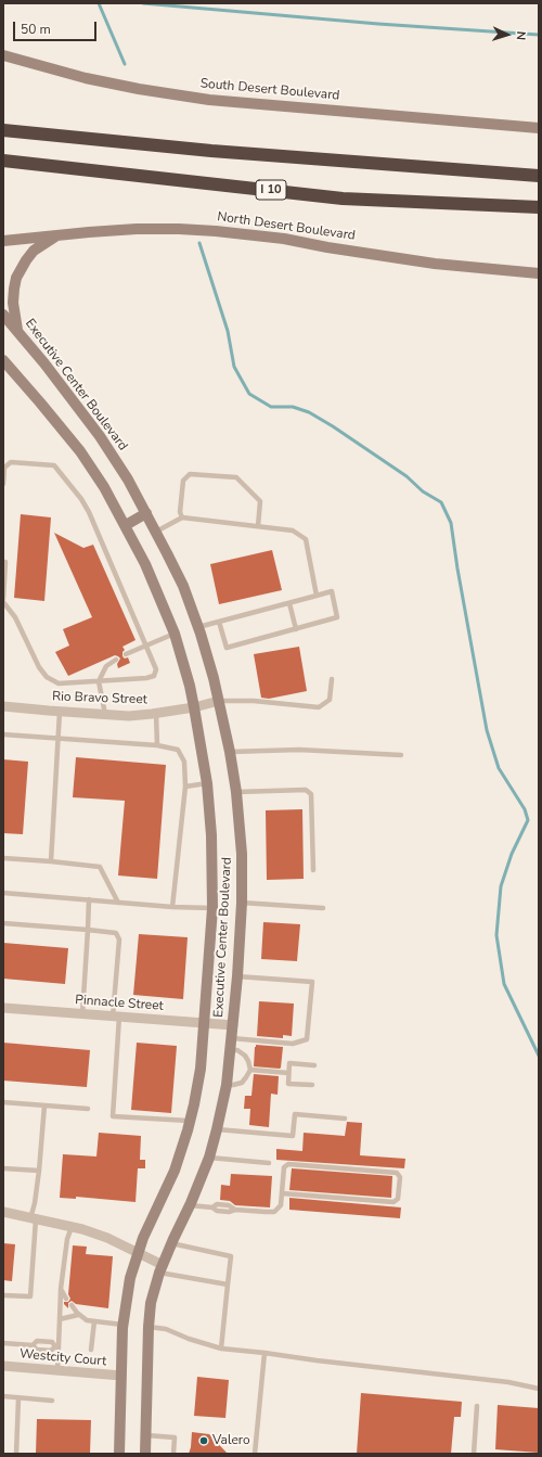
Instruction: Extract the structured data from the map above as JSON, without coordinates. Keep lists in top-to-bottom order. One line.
{"streets":{"highway":["I 10"],"main road":["South Desert Boulevard","North Desert Boulevard","Executive Center Boulevard"],"street":["Rio Bravo Street","Pinnacle Street","Westcity Court"]},"crossings":[["Executive Center Boulevard","Rio Bravo Street"],["Executive Center Boulevard","Pinnacle Street"],["Executive Center Boulevard","Westcity Court"]],"places":["Valero"],"scale_bar":"50 m","north":"right"}
